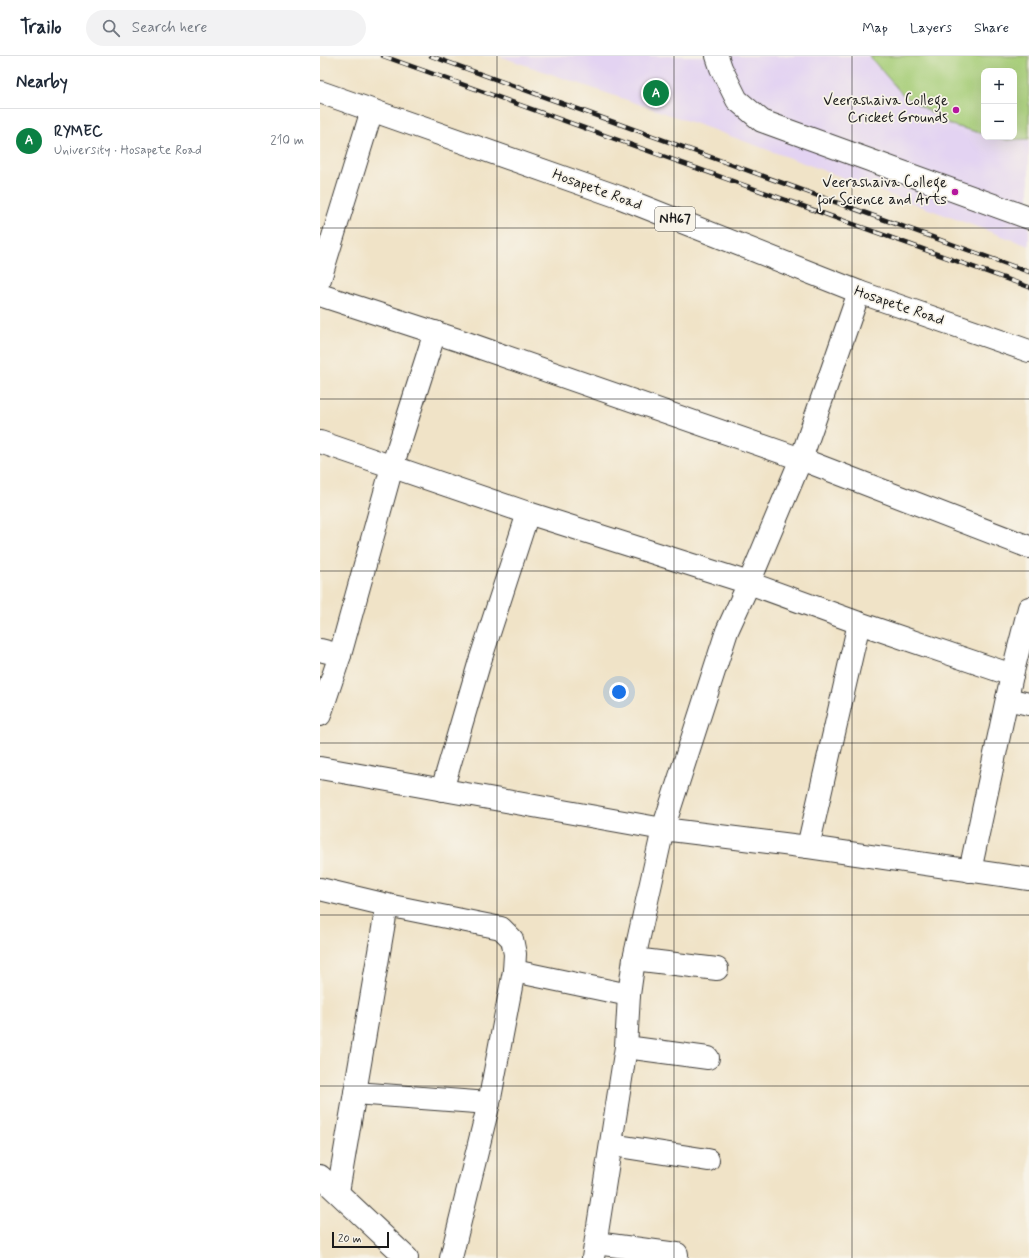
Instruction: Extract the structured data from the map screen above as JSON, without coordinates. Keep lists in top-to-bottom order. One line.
{"streets":{"main road":["Hosapete Road","NH67"]},"places":["Veerashaiva College Cricket Grounds","Veerashaiva College for Science and Arts"],"scale_bar":"20 m","page":{"header":"Trailo","search":"Search here","nav":["Map","Layers","Share"],"heading":"Nearby","map_buttons":["+","−"],"pins":"A","list":[{"mark":"A","name":"RYMEC","note":"University · Hosapete Road","value":"210 m"}],"scale":"20 m"}}
